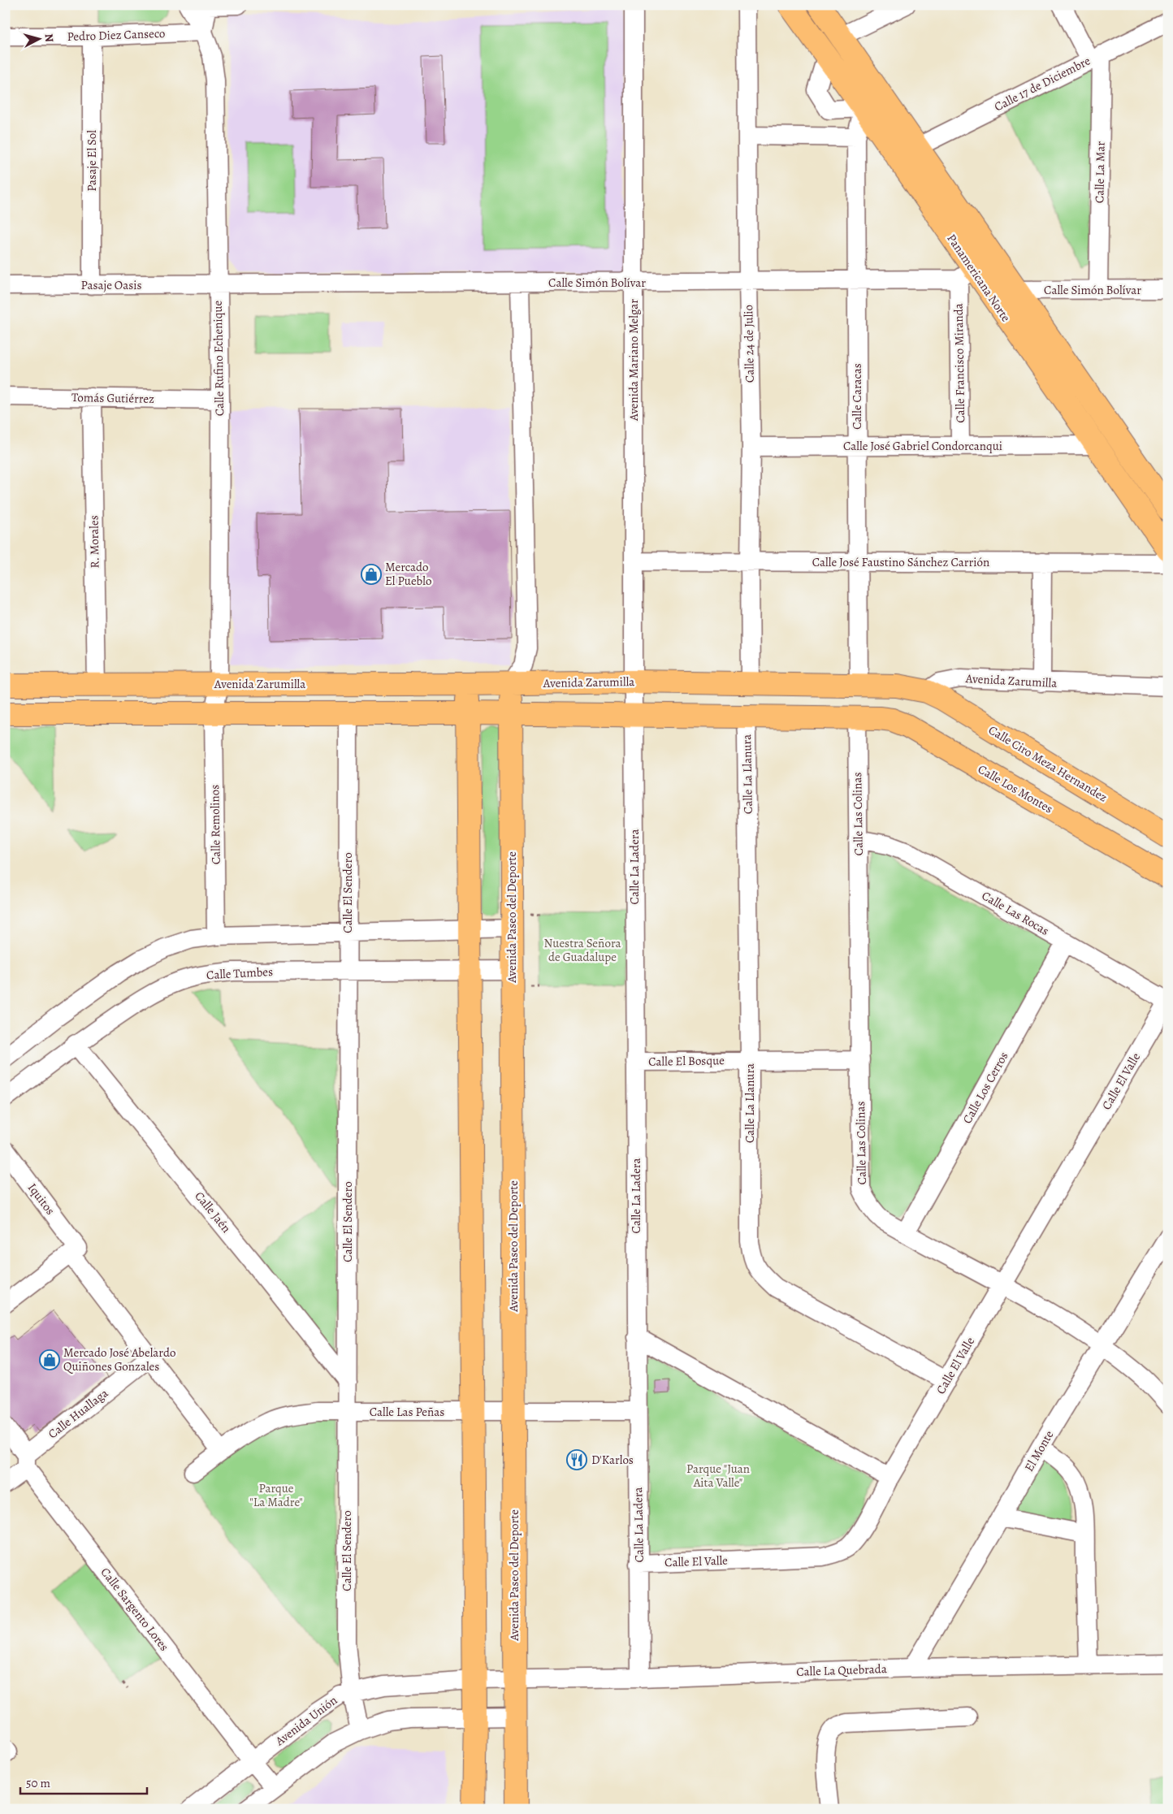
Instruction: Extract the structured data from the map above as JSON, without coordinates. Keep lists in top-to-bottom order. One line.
{"streets":{"main road":["Panamericana Norte","Avenida Zarumilla","Calle Ciro Meza Hernandez","Calle Los Montes","Avenida Paseo del Deporte"],"street":["Pedro Diez Canseco","Calle 17 de Diciembre","Pasaje El Sol","Calle La Mar","Calle Simón Bolívar","Pasaje Oasis","Calle 24 de Julio","Calle Rufino Echenique","Avenida Mariano Melgar","Calle Francisco Miranda","Calle Caracas","Tomás Gutiérrez","Calle José Gabriel Condorcanqui","R. Morales","Calle José Faustino Sánchez Carrión","Calle La Llanura","Calle Las Colinas","Calle Remolinos","Calle La Ladera","Calle El Sendero","Calle Las Rocas","Calle Tumbes","Calle El Bosque","Calle El Valle","Calle Los Cerros","Iquitos","Calle Jaén","Calle Las Peñas","Calle Huallaga","El Monte","Calle Sargento Lores","Calle La Quebrada","Avenida Unión"]},"crossings":[["Pedro Diez Canseco","Pasaje El Sol"],["Pedro Diez Canseco","Calle Rufino Echenique"],["Calle 17 de Diciembre","Calle La Mar"],["Calle 17 de Diciembre","Panamericana Norte"],["Pasaje El Sol","Pasaje Oasis"],["Calle La Mar","Calle Simón Bolívar"],["Panamericana Norte","Calle Simón Bolívar"],["Panamericana Norte","Calle Francisco Miranda"],["Panamericana Norte","Calle Caracas"],["Panamericana Norte","Calle José Gabriel Condorcanqui"],["Calle Simón Bolívar","Pasaje Oasis"],["Calle Simón Bolívar","Calle 24 de Julio"],["Calle Simón Bolívar","Calle Rufino Echenique"],["Calle Simón Bolívar","Avenida Mariano Melgar"],["Calle Simón Bolívar","Calle Francisco Miranda"],["Calle Simón Bolívar","Calle Caracas"],["Pasaje Oasis","Calle Rufino Echenique"],["Calle 24 de Julio","Calle José Gabriel Condorcanqui"],["Calle 24 de Julio","Calle José Faustino Sánchez Carrión"],["Calle 24 de Julio","Avenida Zarumilla"],["Calle Rufino Echenique","Tomás Gutiérrez"],["Calle Rufino Echenique","Avenida Zarumilla"],["Calle Rufino Echenique","Calle Remolinos"],["Avenida Mariano Melgar","Calle José Faustino Sánchez Carrión"],["Avenida Mariano Melgar","Avenida Zarumilla"],["Avenida Mariano Melgar","Calle La Ladera"],["Calle Francisco Miranda","Calle José Gabriel Condorcanqui"],["Calle Caracas","Calle José Gabriel Condorcanqui"],["Calle Caracas","Calle José Faustino Sánchez Carrión"],["Calle Caracas","Avenida Zarumilla"],["Tomás Gutiérrez","R. Morales"],["R. Morales","Avenida Zarumilla"],["Avenida Zarumilla","Calle Ciro Meza Hernandez"],["Avenida Zarumilla","Avenida Paseo del Deporte"],["Calle La Llanura","Calle El Bosque"],["Calle La Llanura","Calle El Valle"],["Calle Los Montes","Calle Las Colinas"],["Calle Las Colinas","Calle Las Rocas"],["Calle Las Colinas","Calle El Bosque"],["Calle Las Colinas","Calle El Valle"],["Calle Las Colinas","Calle Los Cerros"],["Calle Las Colinas","El Monte"],["Calle La Ladera","Calle El Bosque"],["Calle La Ladera","Calle El Valle"],["Calle La Ladera","Calle Las Peñas"],["Calle La Ladera","Calle La Quebrada"],["Calle El Sendero","Calle Tumbes"],["Calle El Sendero","Calle Jaén"],["Calle El Sendero","Calle Las Peñas"],["Calle El Sendero","Avenida Unión"],["Calle Las Rocas","Calle El Valle"],["Calle Las Rocas","Calle Los Cerros"],["Avenida Paseo del Deporte","Calle Tumbes"],["Avenida Paseo del Deporte","Calle Las Peñas"],["Avenida Paseo del Deporte","Calle La Quebrada"],["Avenida Paseo del Deporte","Avenida Unión"],["Calle Tumbes","Calle Jaén"],["Iquitos","Calle Las Peñas"],["Iquitos","Calle Huallaga"],["Calle Huallaga","Calle Sargento Lores"],["El Monte","Calle La Quebrada"],["Calle Sargento Lores","Avenida Unión"],["Calle La Quebrada","Avenida Unión"]],"parks":["Nuestra Señora de Guadalupe","Parque \"Juan Aita Valle\"","Parque \"La Madre\""],"places":{"shop":["Mercado El Pueblo","Mercado José Abelardo Quiñones Gonzales"],"restaurant":["D'Karlos"]},"scale_bar":"50 m","north":"right"}
